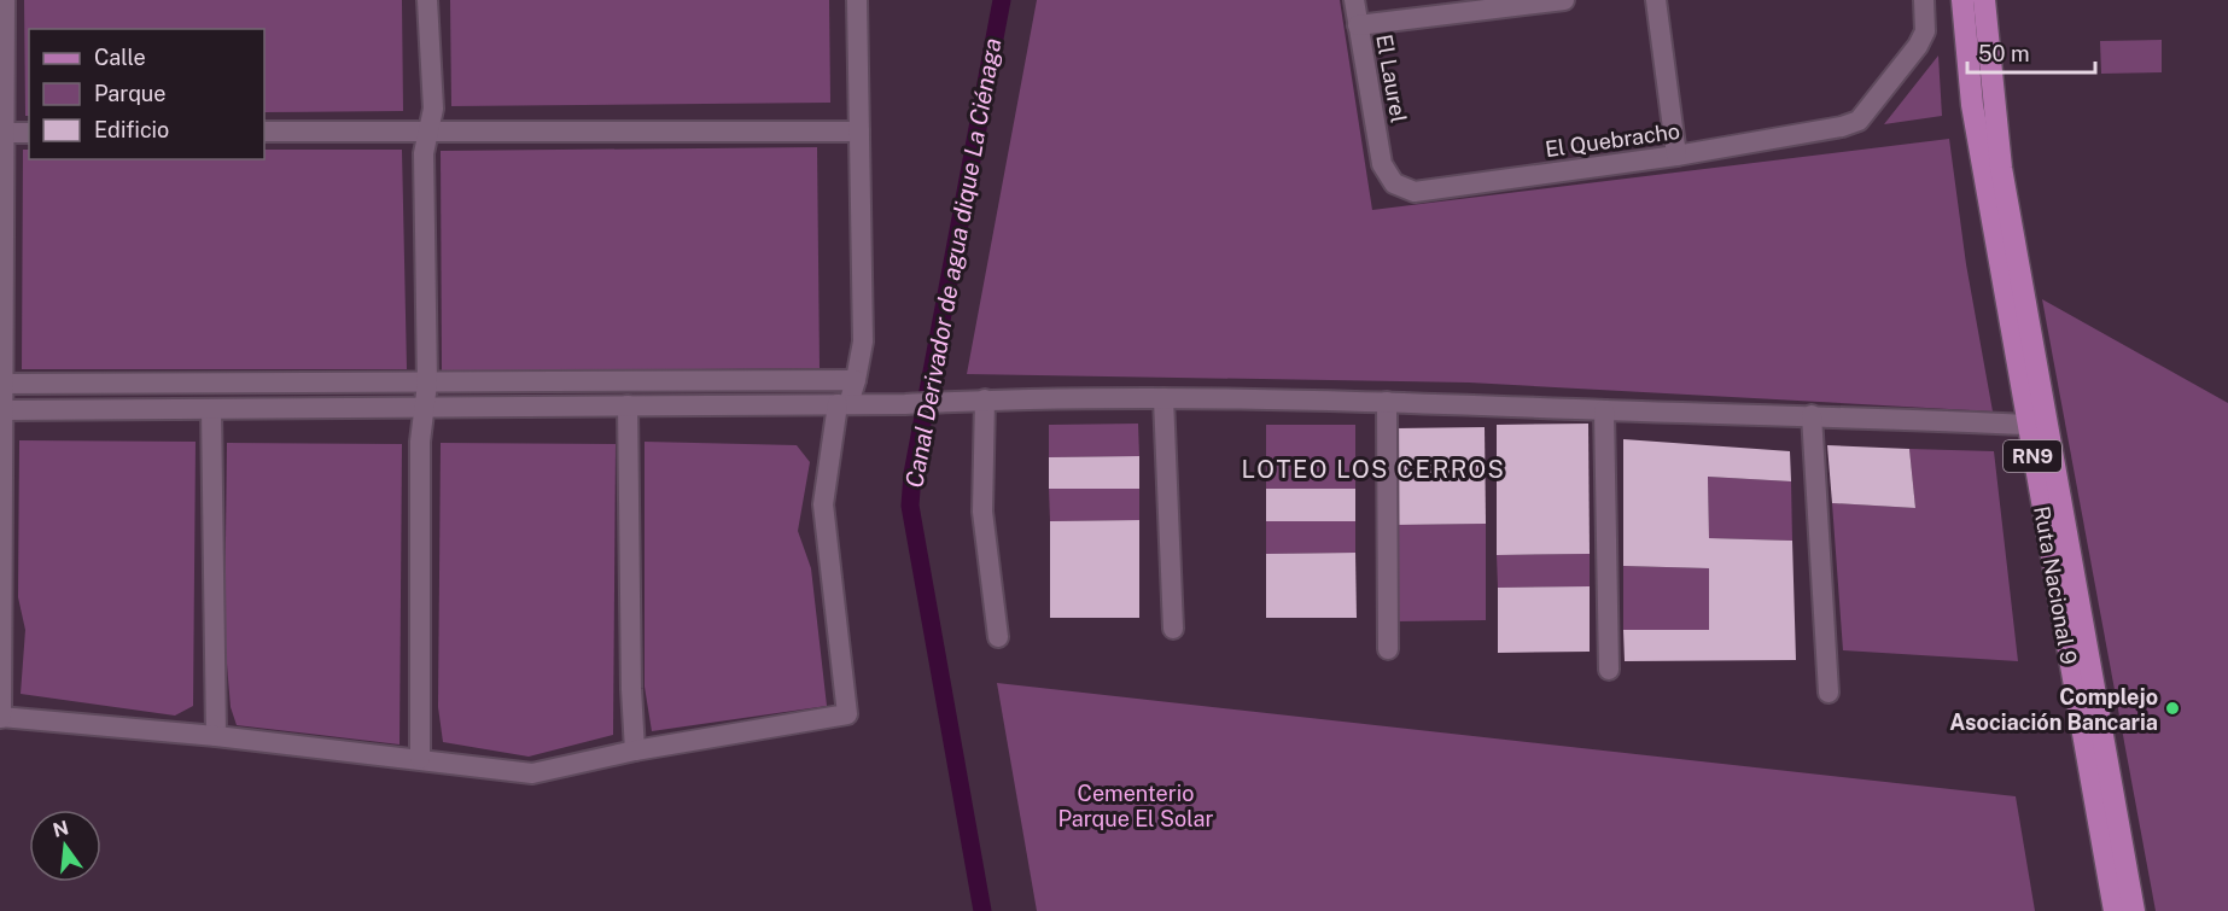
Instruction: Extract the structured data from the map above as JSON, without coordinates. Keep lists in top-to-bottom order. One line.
{"streets":{"main road":["RN9","Ruta Nacional 9"],"street":["El Laurel","El Quebracho"]},"crossings":[["El Laurel","El Quebracho"]],"districts":["LOTEO LOS CERROS"],"water":["Canal Derivador de agua dique La Ciénaga"],"parks":["Cementerio Parque El Solar"],"places":["Complejo Asociación Bancaria"],"legend":["Calle","Parque","Edificio"],"scale_bar":"50 m","north":"top"}
